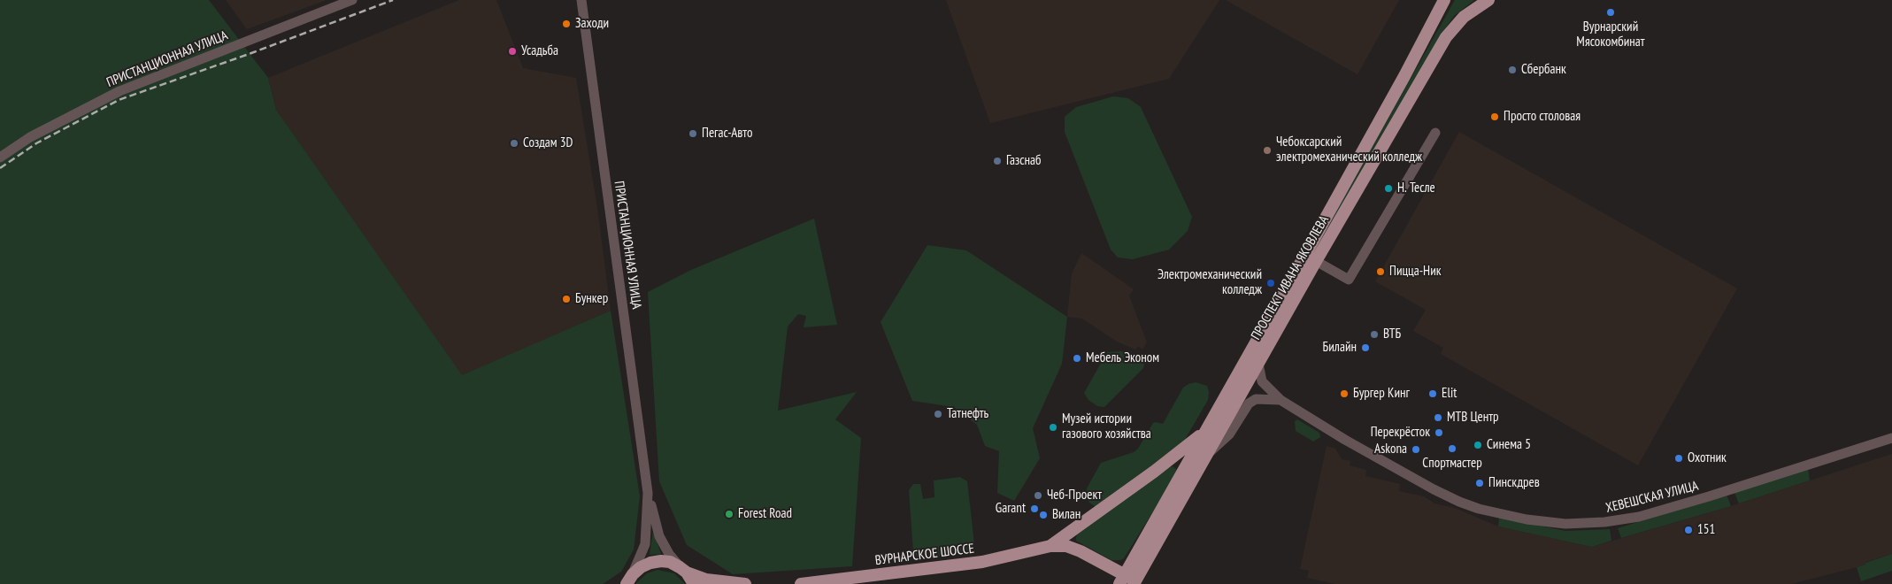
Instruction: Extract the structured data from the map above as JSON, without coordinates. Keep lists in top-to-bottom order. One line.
{"streets":{"main road":["ПРОСПЕКТ ИВАНА ЯКОВЛЕВА","ВУРНАРСКОЕ ШОССЕ"],"street":["ПРИСТАНЦИОННАЯ УЛИЦА","ХЕВЕШСКАЯ УЛИЦА"]},"places":["Вурнарский Мясокомбинат","Заходи","Усадьба","Сбербанк","Просто столовая","Пегас-Авто","Создам 3D","Чебоксарский электромеханический колледж","Газснаб","Н. Тесле","Пицца-Ник","Электромеханический колледж","Бункер","ВТБ","Билайн","Мебель Эконом","Бургер Кинг","Elit","Татнефть","МТВ Центр","Музей истории газового хозяйства","Перекрёсток","Синема 5","Спортмастер","Askona","Охотник","Пинскдрев","Чеб-Проект","Garant","Forest Road","Вилан","151"]}
